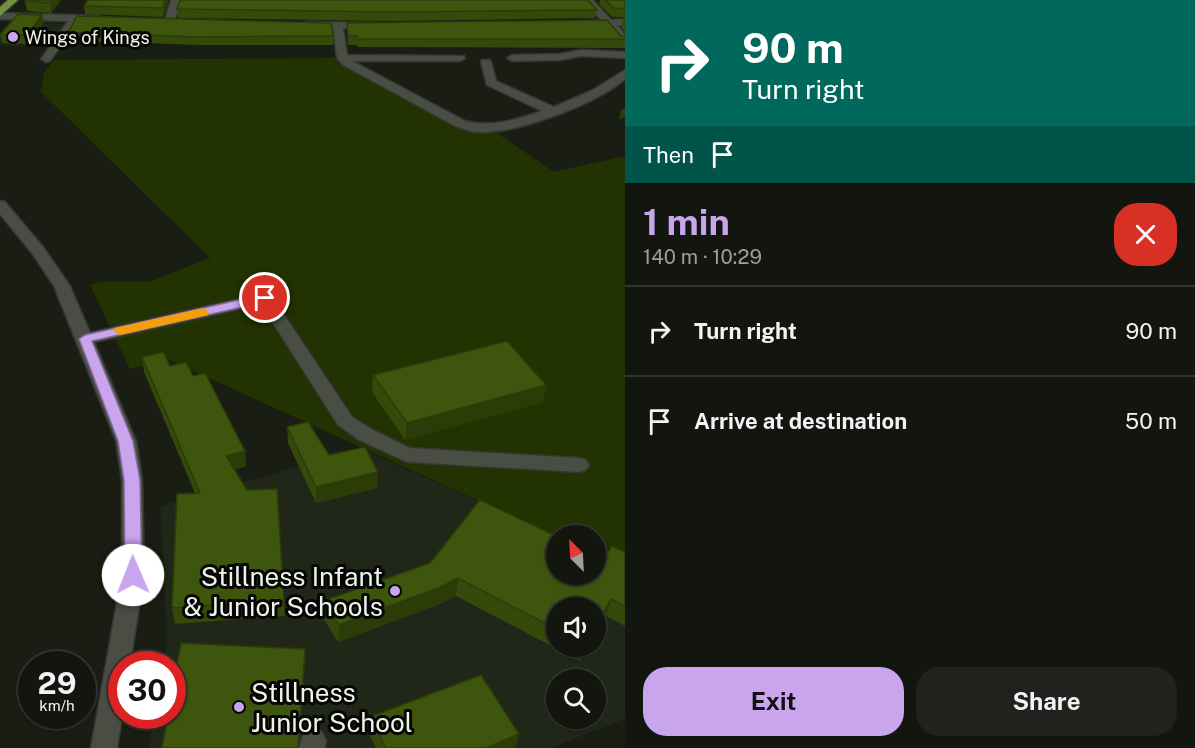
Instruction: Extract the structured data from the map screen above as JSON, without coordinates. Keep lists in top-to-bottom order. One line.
{"places":["Wings of Kings","Stillness Infant & Junior Schools","Stillness Junior School"],"north":"top left","page":{"turn":["90 m","Turn right"],"then":"Then","heading":["1 min","140 m · 10:29"],"list":[{"name":"Turn right","value":"90 m"},{"name":"Arrive at destination","value":"50 m"}],"speed":"29 km/h","limit":"30","buttons":["Exit","Share"]}}
